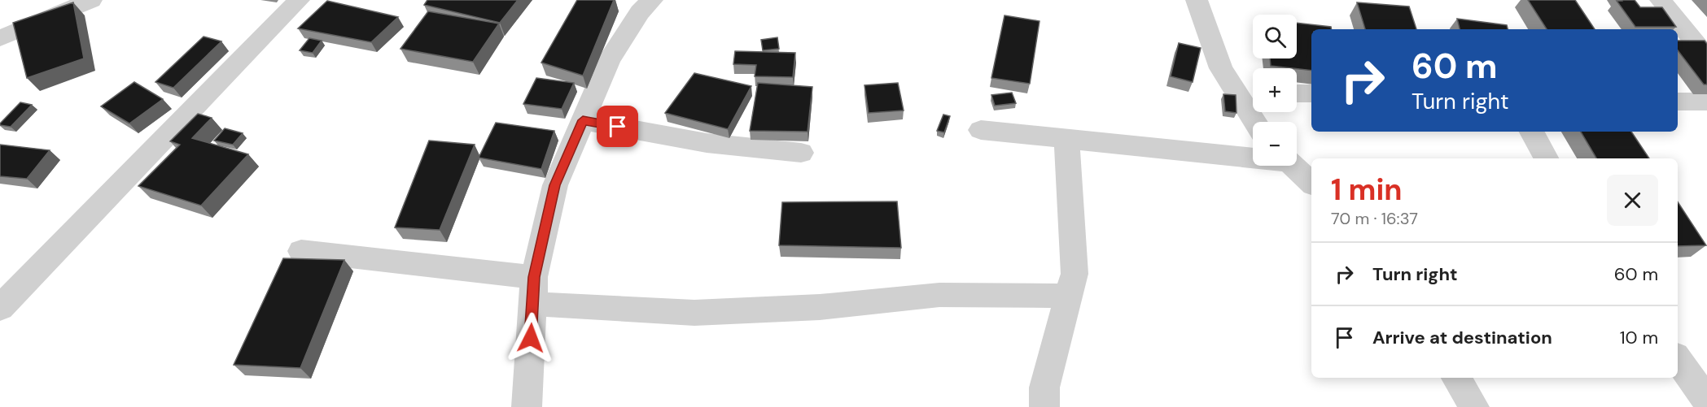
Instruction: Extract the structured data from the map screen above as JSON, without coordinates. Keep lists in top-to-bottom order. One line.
{"page":{"map_buttons":["+","−"],"turn":["60 m","Turn right"],"heading":["1 min","70 m · 16:37"],"list":[{"name":"Turn right","value":"60 m"},{"name":"Arrive at destination","value":"10 m"}]}}
